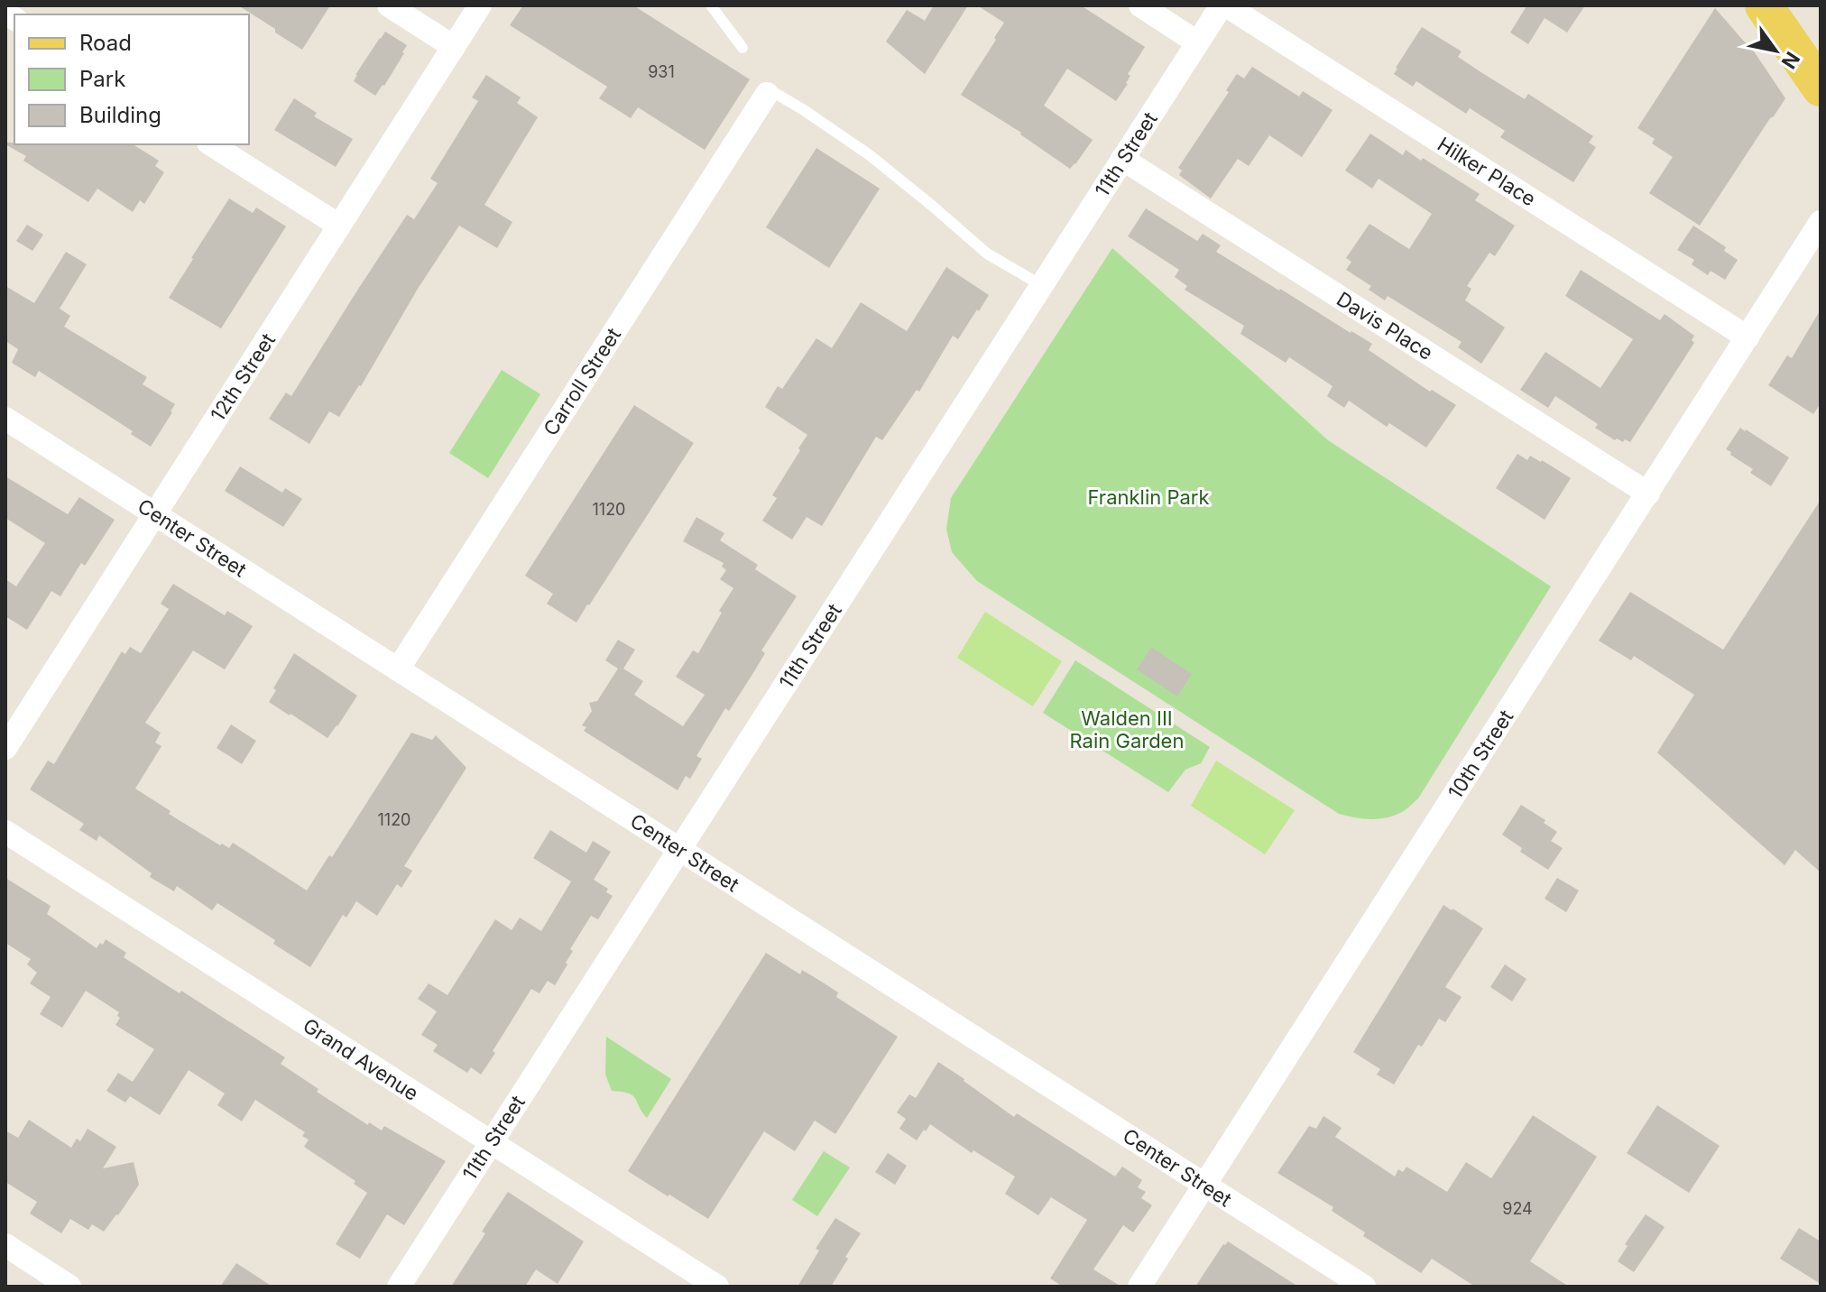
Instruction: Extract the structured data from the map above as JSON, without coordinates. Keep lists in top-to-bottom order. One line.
{"streets":{"street":["11th Street","Hilker Place","Davis Place","12th Street","Carroll Street","Center Street","10th Street","Grand Avenue"]},"crossings":[["11th Street","Hilker Place"],["11th Street","Davis Place"],["11th Street","Center Street"],["11th Street","Grand Avenue"],["Hilker Place","10th Street"],["Davis Place","10th Street"],["12th Street","Center Street"],["Carroll Street","Center Street"],["Center Street","10th Street"]],"parks":["Franklin Park","Walden III Rain Garden"],"house_numbers":["931","1120","1120","924"],"legend":["Road","Park","Building"],"north":"bottom right"}
